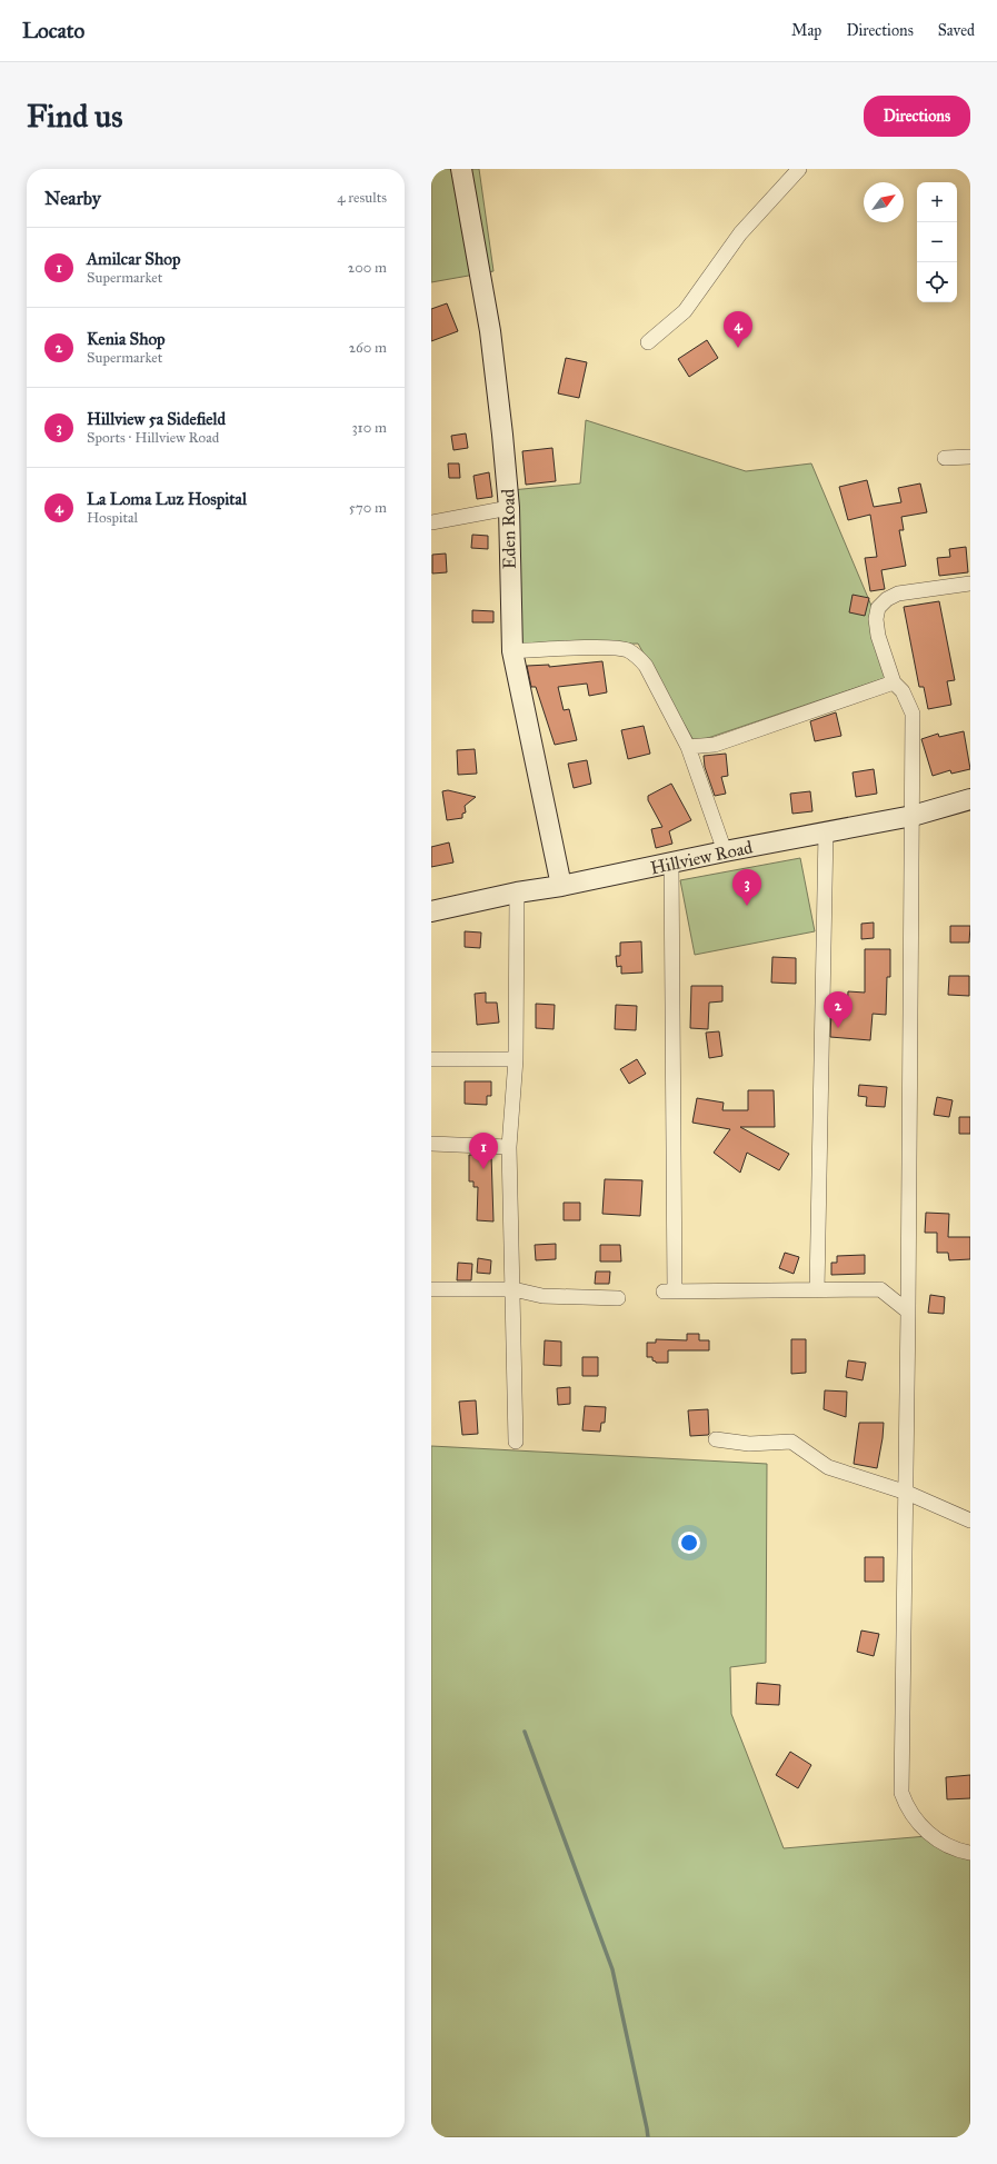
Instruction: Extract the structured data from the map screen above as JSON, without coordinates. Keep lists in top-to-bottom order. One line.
{"streets":{"street":["Eden Road","Hillview Road"]},"crossings":[["Eden Road","Hillview Road"]],"north":"top right","page":{"header":"Locato","nav":["Map","Directions","Saved"],"buttons":"Directions","title":"Find us","heading":["Nearby","4 results"],"map_buttons":["+","−"],"list":[{"mark":"1","name":"Amilcar Shop","note":"Supermarket","value":"200 m"},{"mark":"2","name":"Kenia Shop","note":"Supermarket","value":"260 m"},{"mark":"3","name":"Hillview 5a Sidefield","note":"Sports · Hillview Road","value":"310 m"},{"mark":"4","name":"La Loma Luz Hospital","note":"Hospital","value":"570 m"}],"pins":["4","3","2","1"]}}
